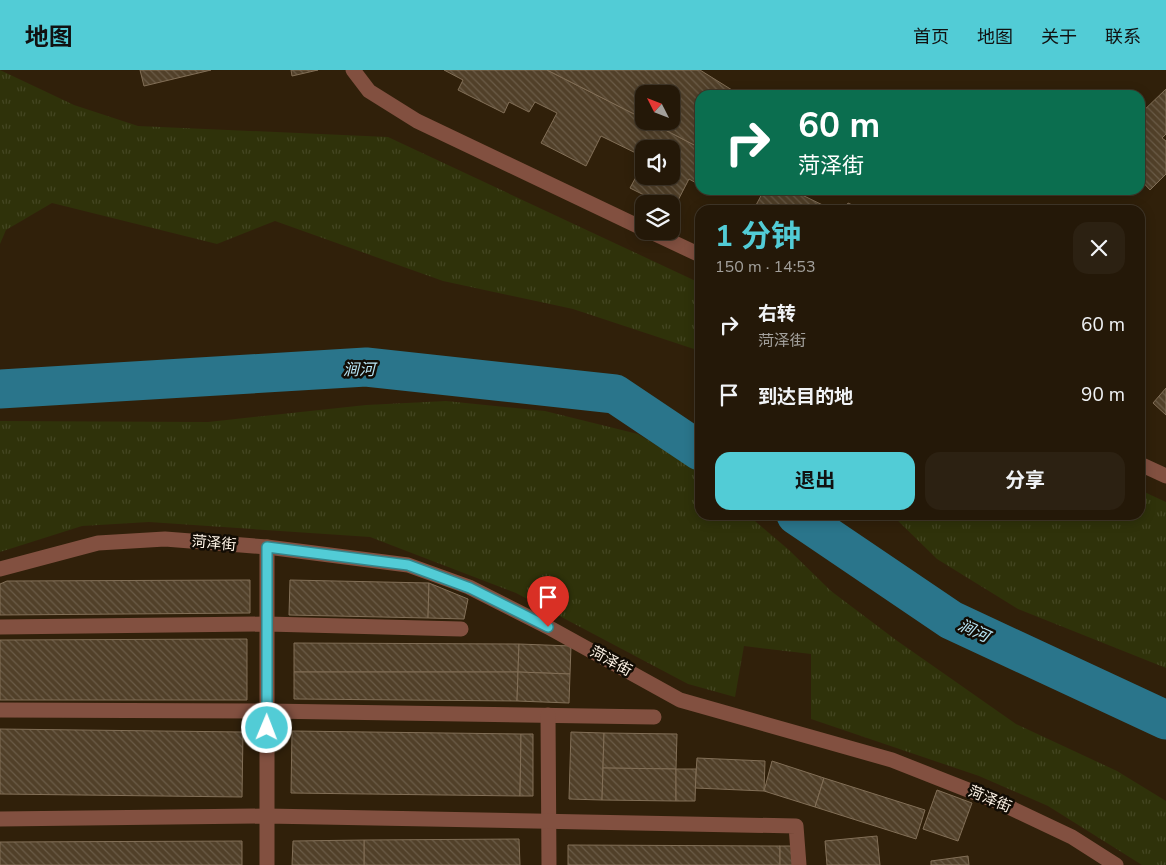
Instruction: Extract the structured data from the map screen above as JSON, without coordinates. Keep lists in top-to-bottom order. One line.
{"streets":{"street":["菏泽街"]},"water":["涧河"],"north":"top left","page":{"header":"地图","nav":["首页","地图","关于","联系"],"turn":["60 m","菏泽街"],"heading":["1 分钟","150 m · 14:53"],"list":[{"name":"右转","note":"菏泽街","value":"60 m"},{"name":"到达目的地","value":"90 m"}],"buttons":["退出","分享"]}}
